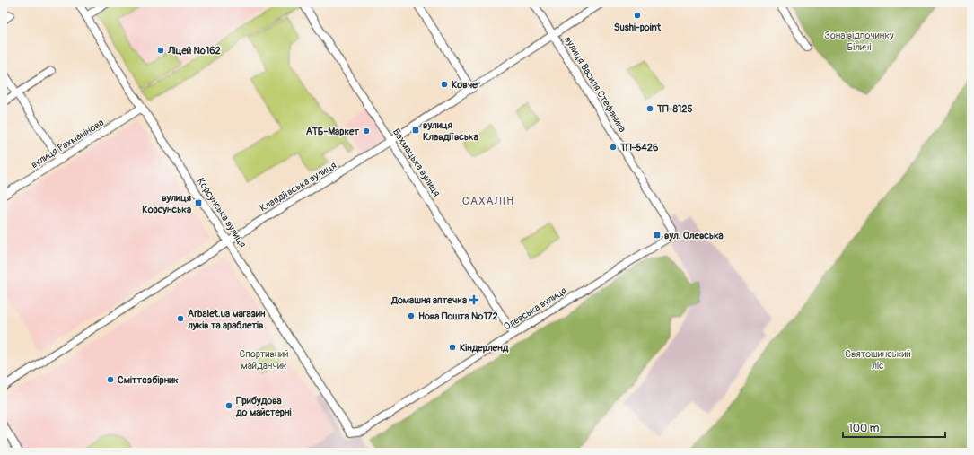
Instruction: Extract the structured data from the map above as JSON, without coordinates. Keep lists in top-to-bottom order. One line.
{"streets":{"street":["вулиця Василя Стефаника","вулиця Рахманінова","Бахмацька вулиця","Клавдіївська вулиця","Корсунська вулиця","Олевська вулиця"]},"crossings":[["вулиця Василя Стефаника","Клавдіївська вулиця"],["вулиця Василя Стефаника","Олевська вулиця"],["вулиця Рахманінова","Корсунська вулиця"],["Бахмацька вулиця","Клавдіївська вулиця"],["Бахмацька вулиця","Олевська вулиця"],["Клавдіївська вулиця","Корсунська вулиця"],["Корсунська вулиця","Олевська вулиця"]],"districts":["САХАЛІН"],"parks":["Зона відпочинку Біличі","Спортивний майданчик","Святошинський ліс"],"places":{"other":["Sushi-point","Ліцей №162","Ковчег","ТП-8125","АТБ-Маркет","ТП-5426","Нова Пошта №172","Arbalet.ua магазин луків та араблетів","Кіндерленд","Сміттєзбірник","Прибудова до майстерні"],"transit":["вулиця Клавдіївська","вулиця Корсунська","вул. Олевська"],"health":["Домашня аптечка"]},"scale_bar":"100 m"}
